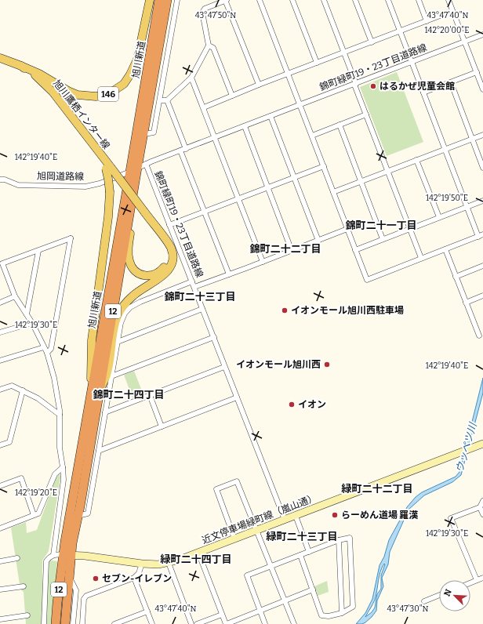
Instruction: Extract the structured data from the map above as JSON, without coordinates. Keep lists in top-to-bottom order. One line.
{"streets":{"highway":["旭川新道","12"],"main road":["146","旭川鷹栖インター線","近文停車場緑町線（嵐山通）"],"street":["錦町緑町19・23丁目道路線","旭岡道路線"]},"crossings":[["旭川新道","錦町緑町19・23丁目道路線"],["旭川新道","146"],["旭川新道","旭岡道路線"],["旭川新道","近文停車場緑町線（嵐山通）"],["錦町緑町19・23丁目道路線","旭岡道路線"],["錦町緑町19・23丁目道路線","近文停車場緑町線（嵐山通）"],["146","旭川鷹栖インター線"]],"districts":["錦町二十一丁目","錦町二十二丁目","錦町二十三丁目","錦町二十四丁目","緑町二十二丁目","緑町二十三丁目","緑町二十四丁目"],"water":["ウッペツ川"],"places":["はるかぜ児童会館","イオンモール旭川西駐車場","イオンモール旭川西","イオン","らーめん道場 羅漢","セブン-イレブン"],"north":"top left","coordinates":["43°47'50\"N","43°47'40\"N","142°20'00\"E","142°19'40\"E","142°19'50\"E","142°19'30\"E","142°19'20\"E","43°47'30\"N"]}
